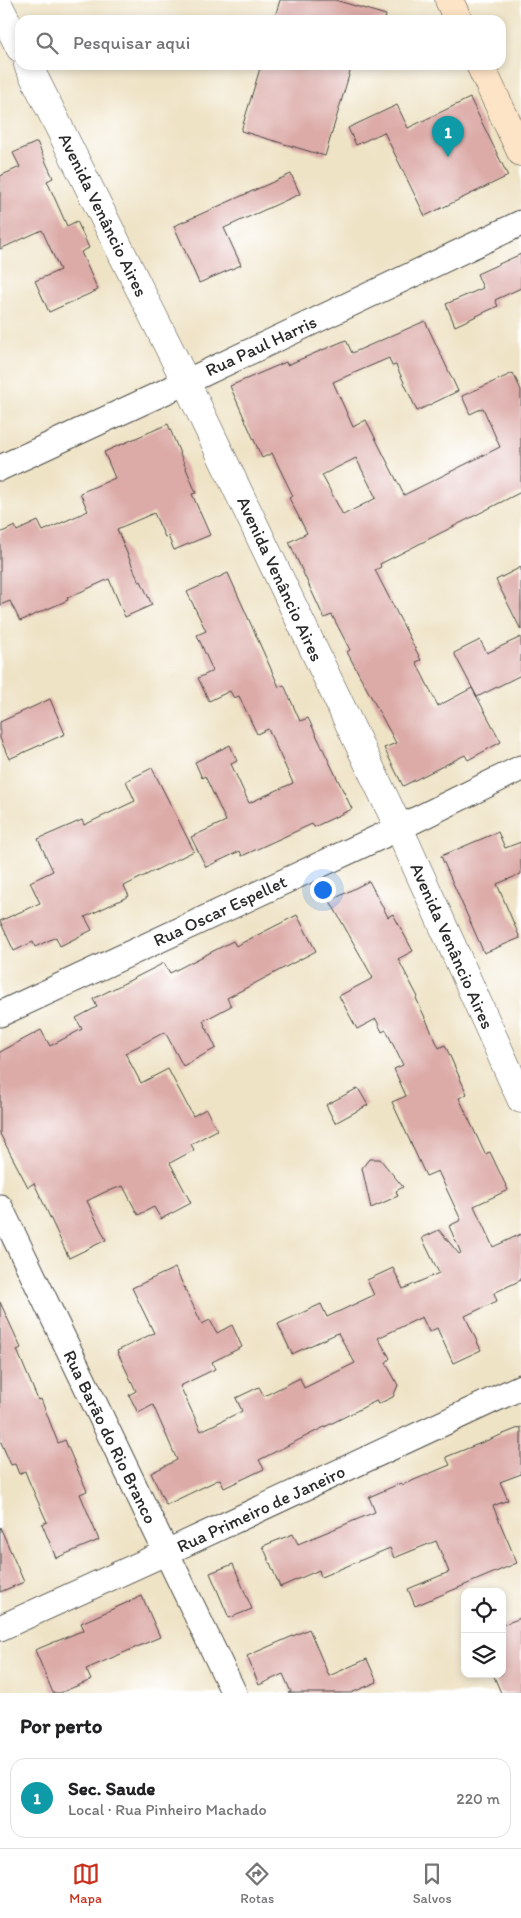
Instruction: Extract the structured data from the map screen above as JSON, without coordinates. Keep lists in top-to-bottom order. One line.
{"streets":{"street":["Avenida Venâncio Aires","Rua Paul Harris","Rua Oscar Espellet","Rua Barão do Rio Branco","Rua Primeiro de Janeiro"]},"crossings":[["Avenida Venâncio Aires","Rua Paul Harris"],["Avenida Venâncio Aires","Rua Oscar Espellet"],["Rua Barão do Rio Branco","Rua Primeiro de Janeiro"]],"page":{"search":"Pesquisar aqui","pins":"1","heading":"Por perto","list":[{"mark":"1","name":"Sec. Saude","note":"Local · Rua Pinheiro Machado","value":"220 m"}],"nav":["Mapa","Rotas","Salvos"]}}
